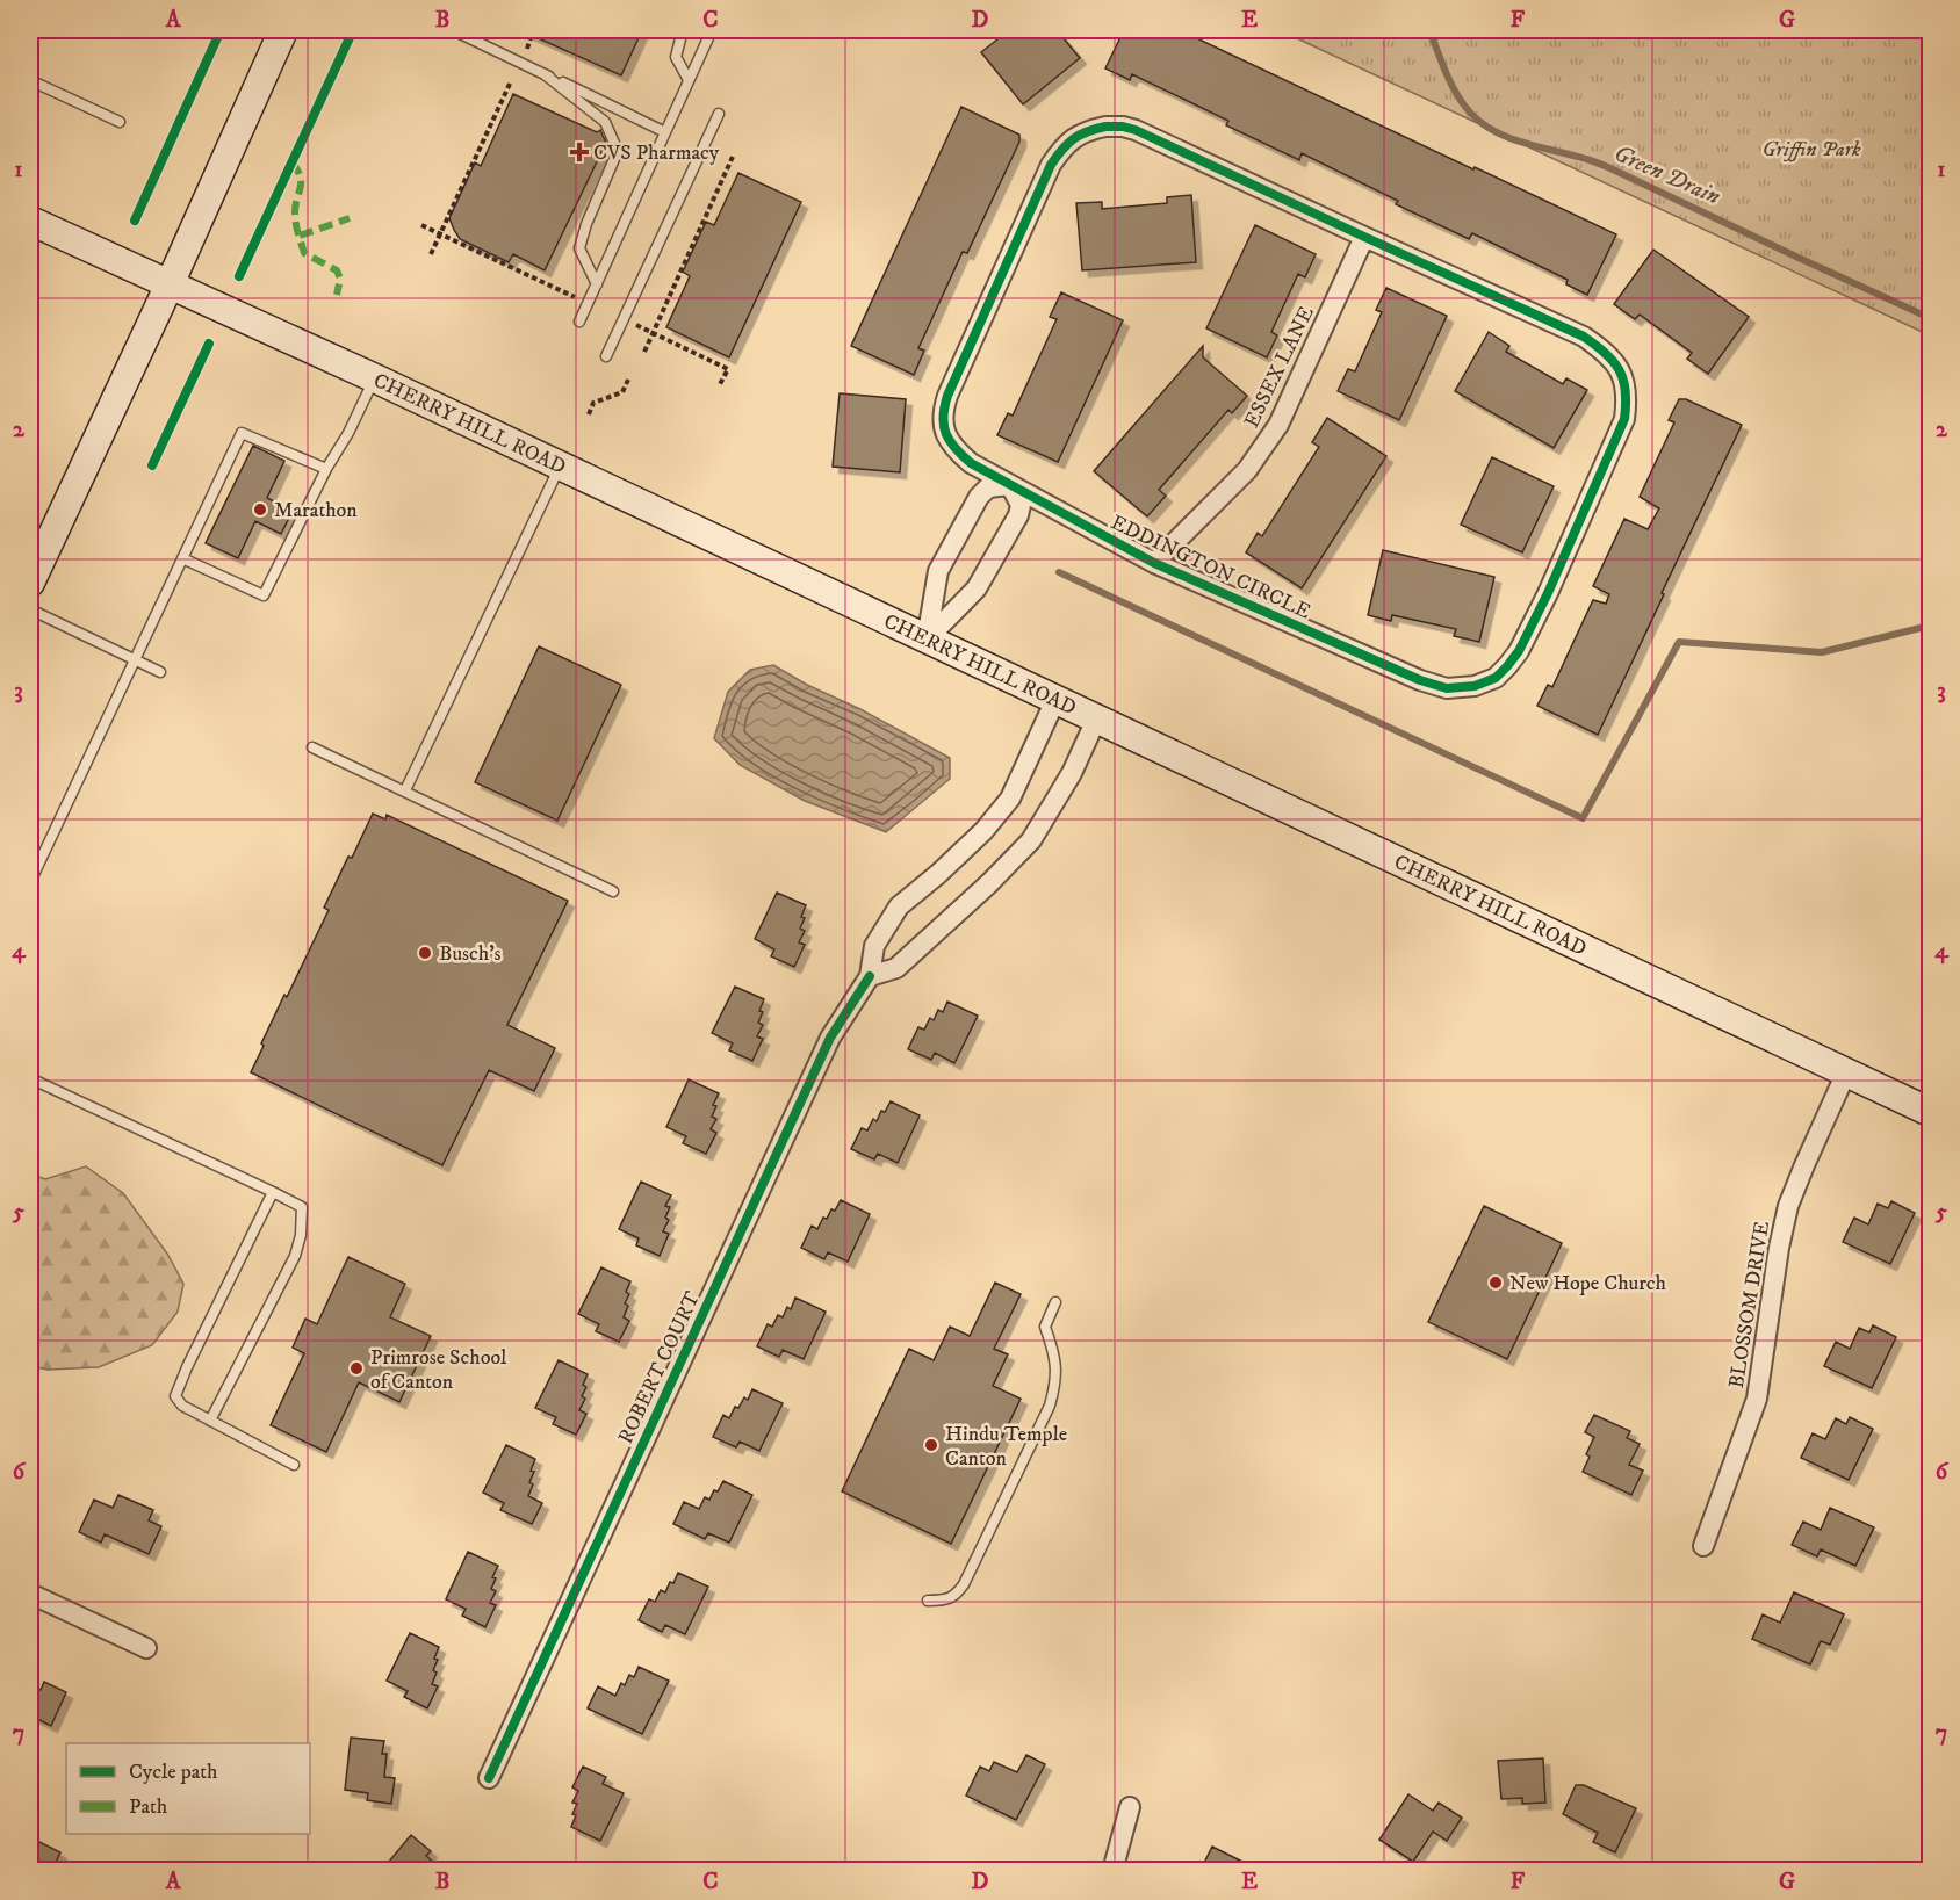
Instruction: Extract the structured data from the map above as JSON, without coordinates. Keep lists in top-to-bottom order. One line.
{"streets":{"main road":["CHERRY HILL ROAD"],"street":["ESSEX LANE","EDDINGTON CIRCLE","BLOSSOM DRIVE","ROBERT COURT"]},"crossings":[["ESSEX LANE","EDDINGTON CIRCLE"],["CHERRY HILL ROAD","BLOSSOM DRIVE"],["CHERRY HILL ROAD","ROBERT COURT"]],"water":["Green Drain"],"parks":["Griffin Park"],"places":{"health":["CVS Pharmacy"],"other":["Marathon","Busch's","New Hope Church","Primrose School of Canton","Hindu Temple Canton"]},"legend":["Cycle path","Path"],"grid":{"columns":["A","B","C","D","E","F","G"],"rows":["1","2","3","4","5","6","7"]}}
